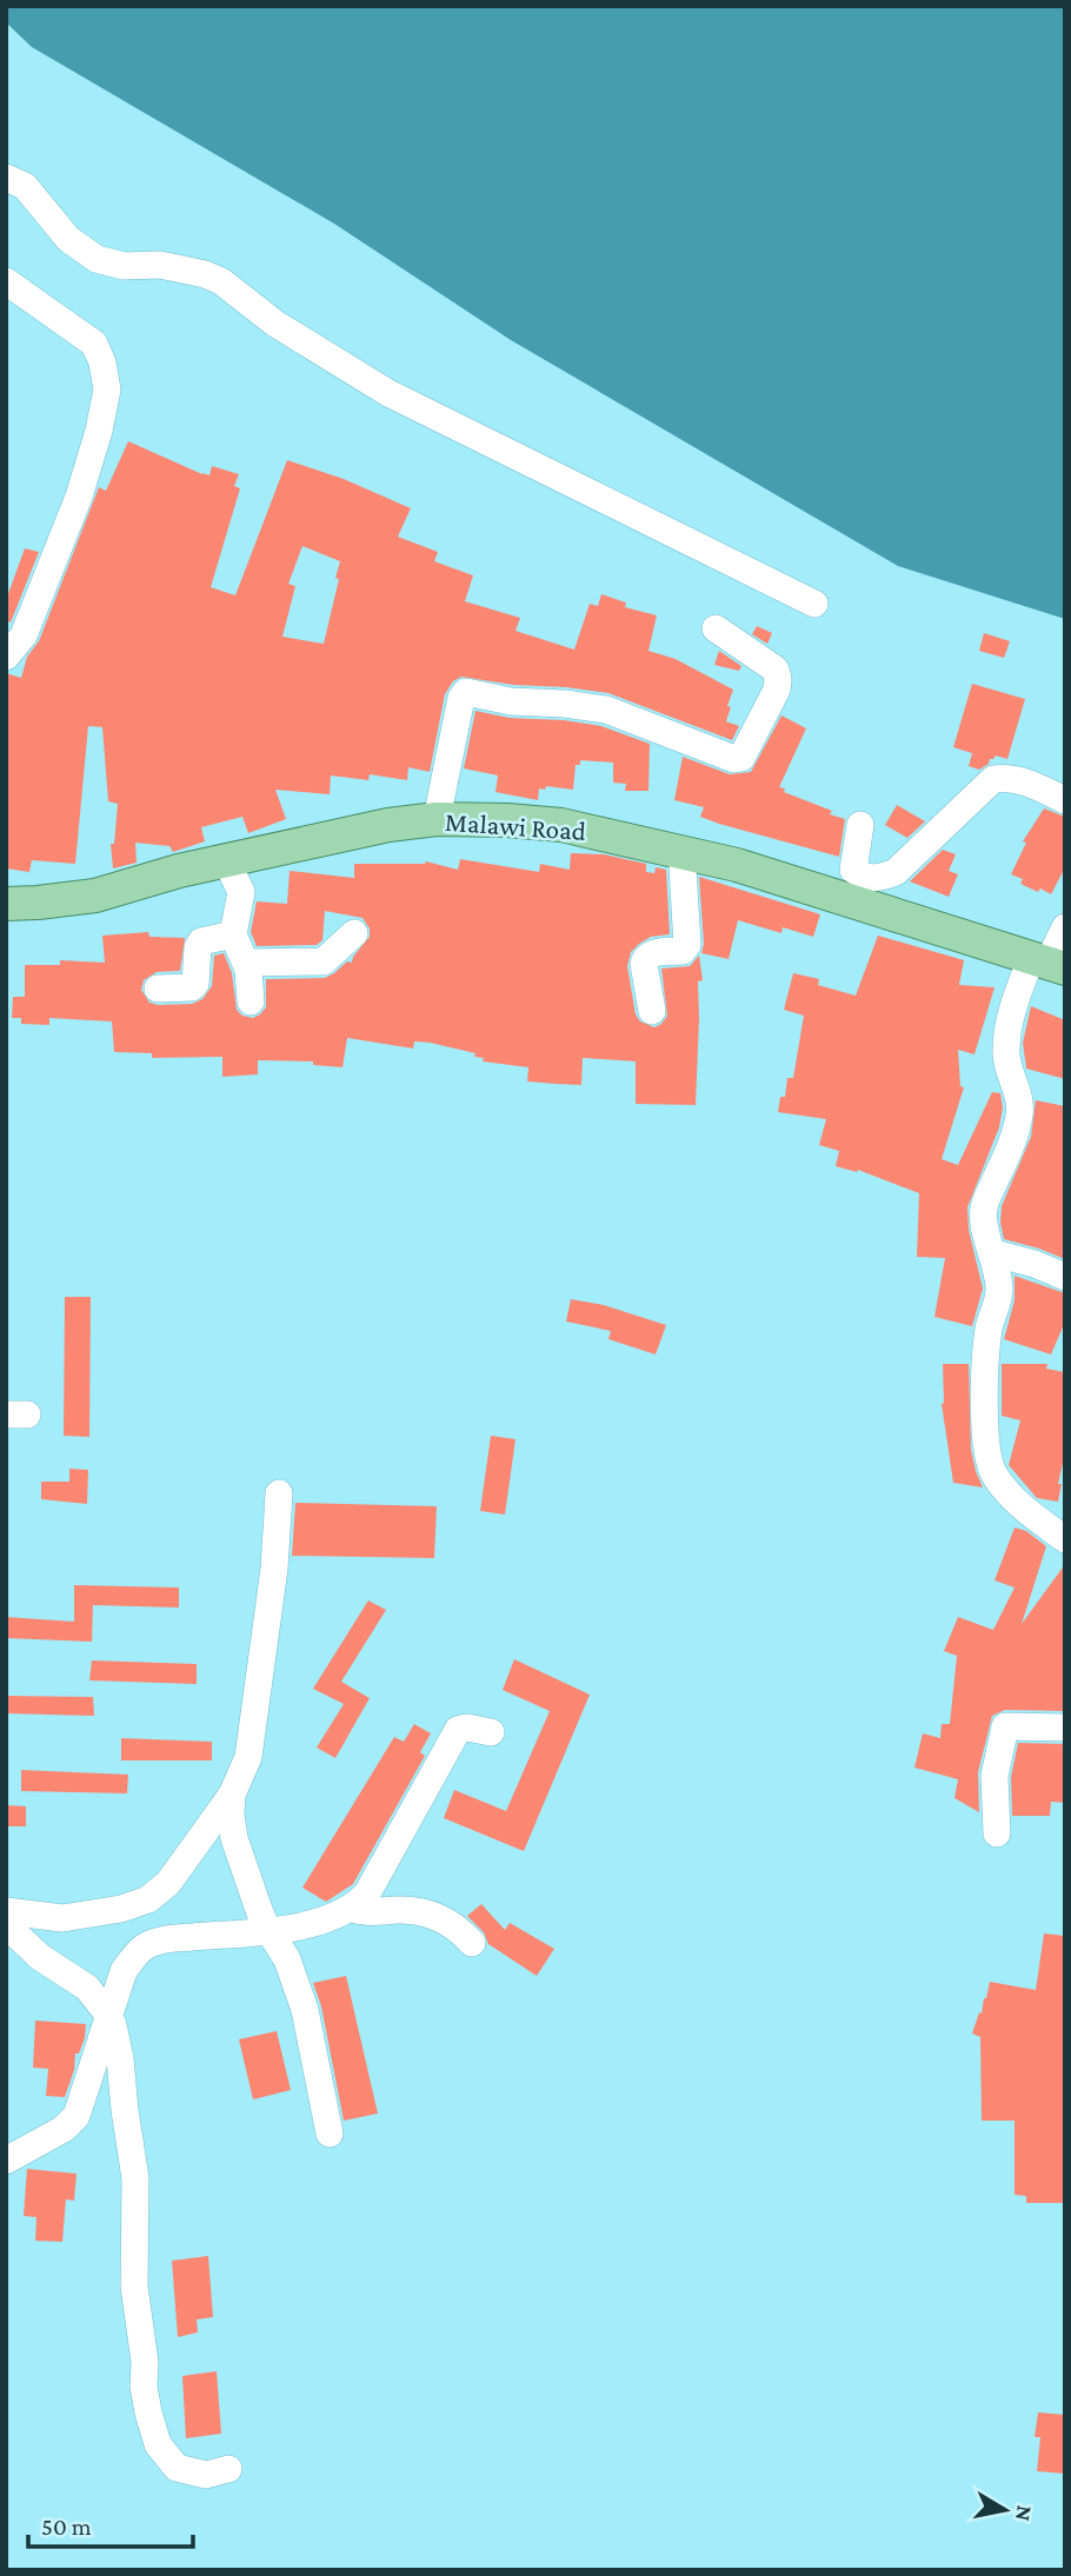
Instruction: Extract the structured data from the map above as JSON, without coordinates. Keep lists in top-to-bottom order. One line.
{"streets":{"main road":["Malawi Road"]},"scale_bar":"50 m","north":"right"}
